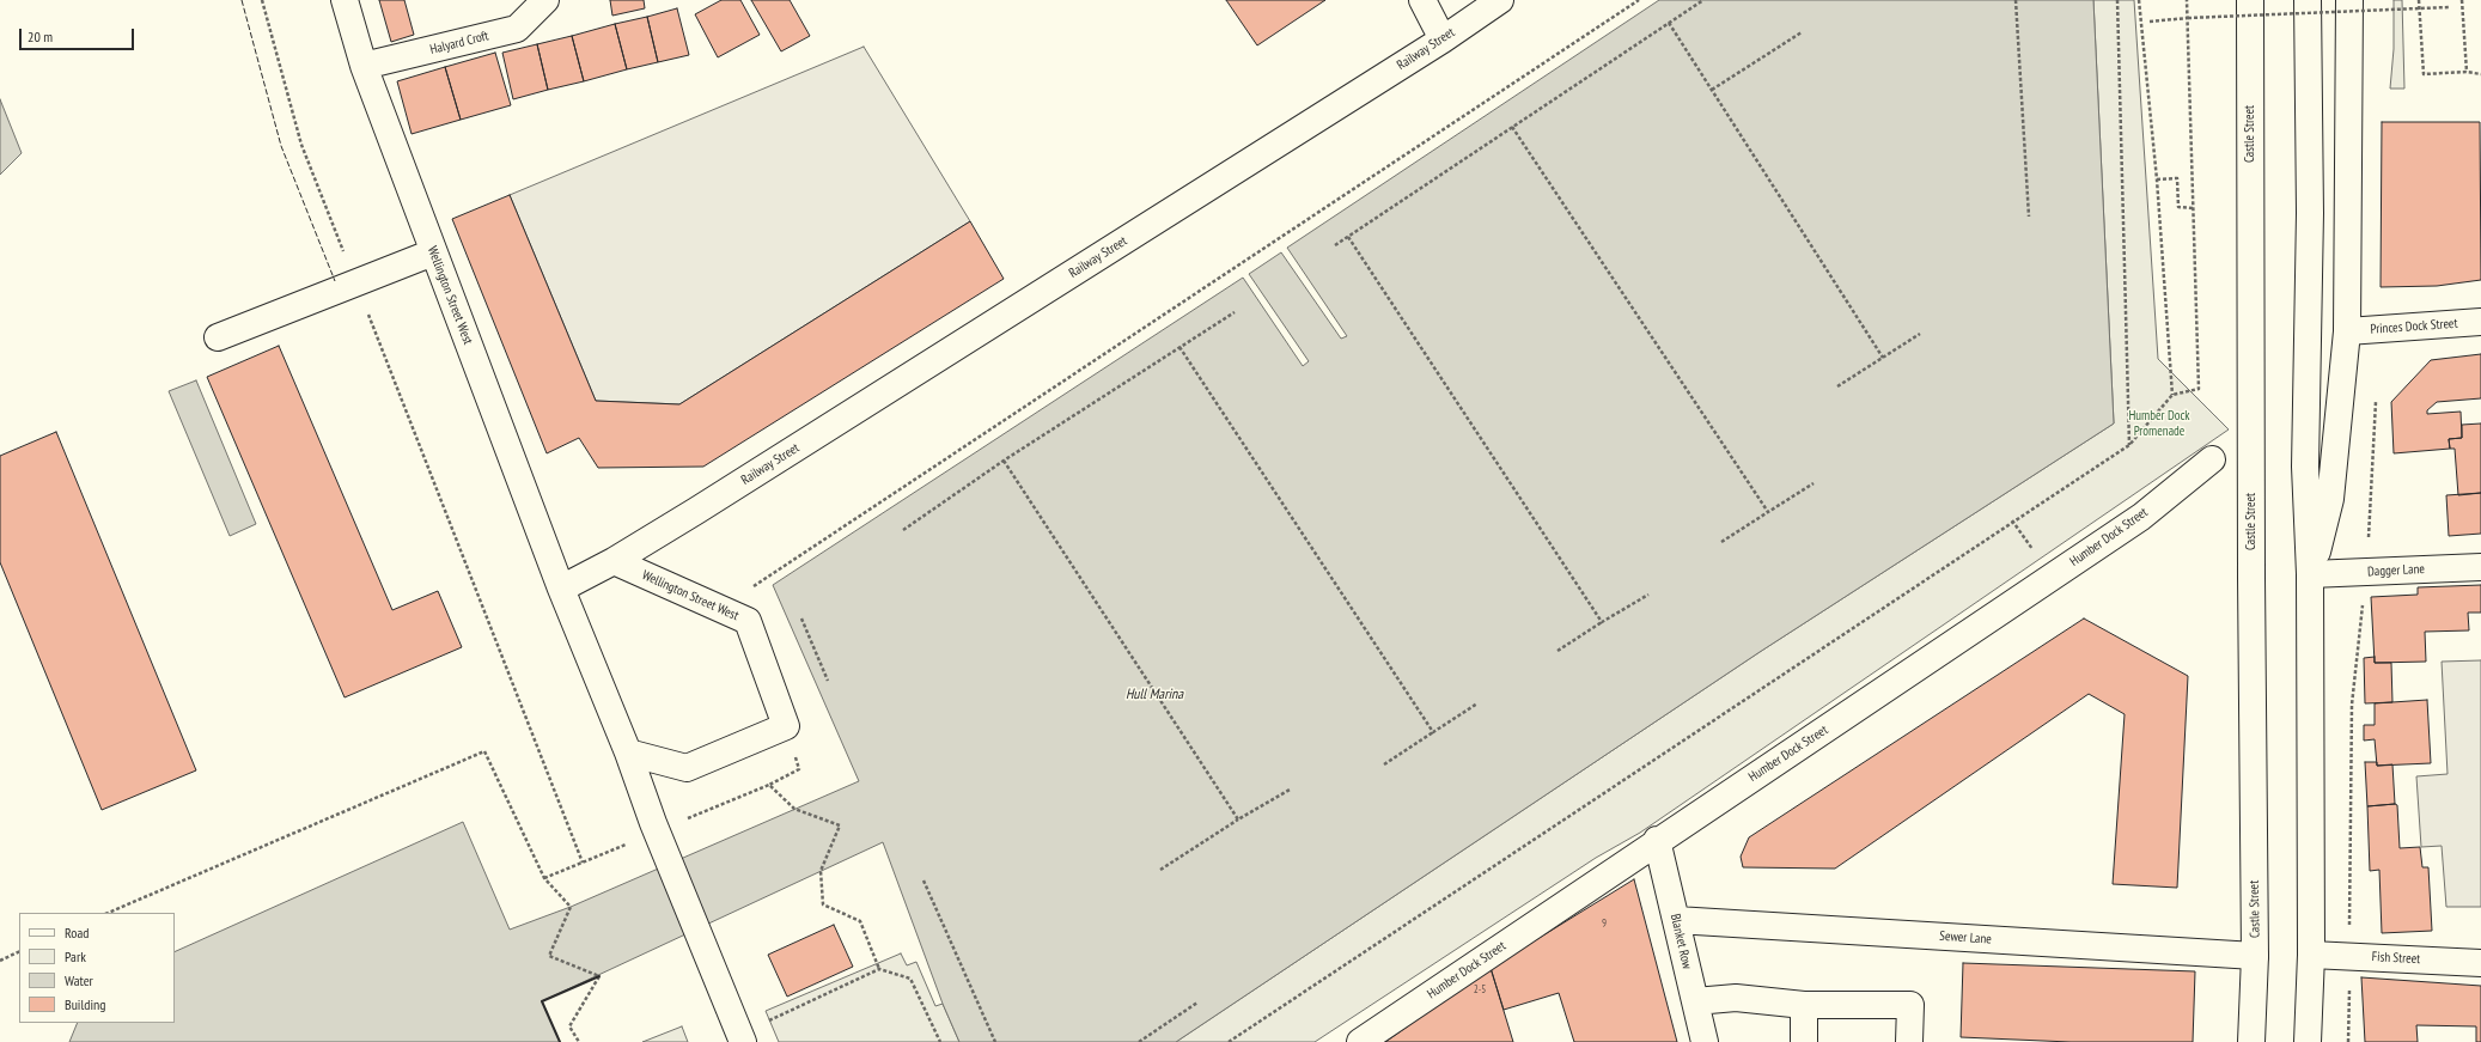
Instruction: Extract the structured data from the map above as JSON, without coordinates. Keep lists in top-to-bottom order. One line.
{"streets":{"main road":["Halyard Croft","Railway Street","Castle Street","Wellington Street West","Princes Dock Street","Humber Dock Street","Dagger Lane","Sewer Lane","Blanket Row","Fish Street"]},"crossings":[["Halyard Croft","Wellington Street West"],["Railway Street","Wellington Street West"],["Castle Street","Sewer Lane"],["Humber Dock Street","Blanket Row"],["Sewer Lane","Blanket Row"]],"water":["Hull Marina"],"parks":["Humber Dock Promenade"],"house_numbers":["9","2-5"],"legend":["Road","Park","Water","Building"],"scale_bar":"20 m"}
